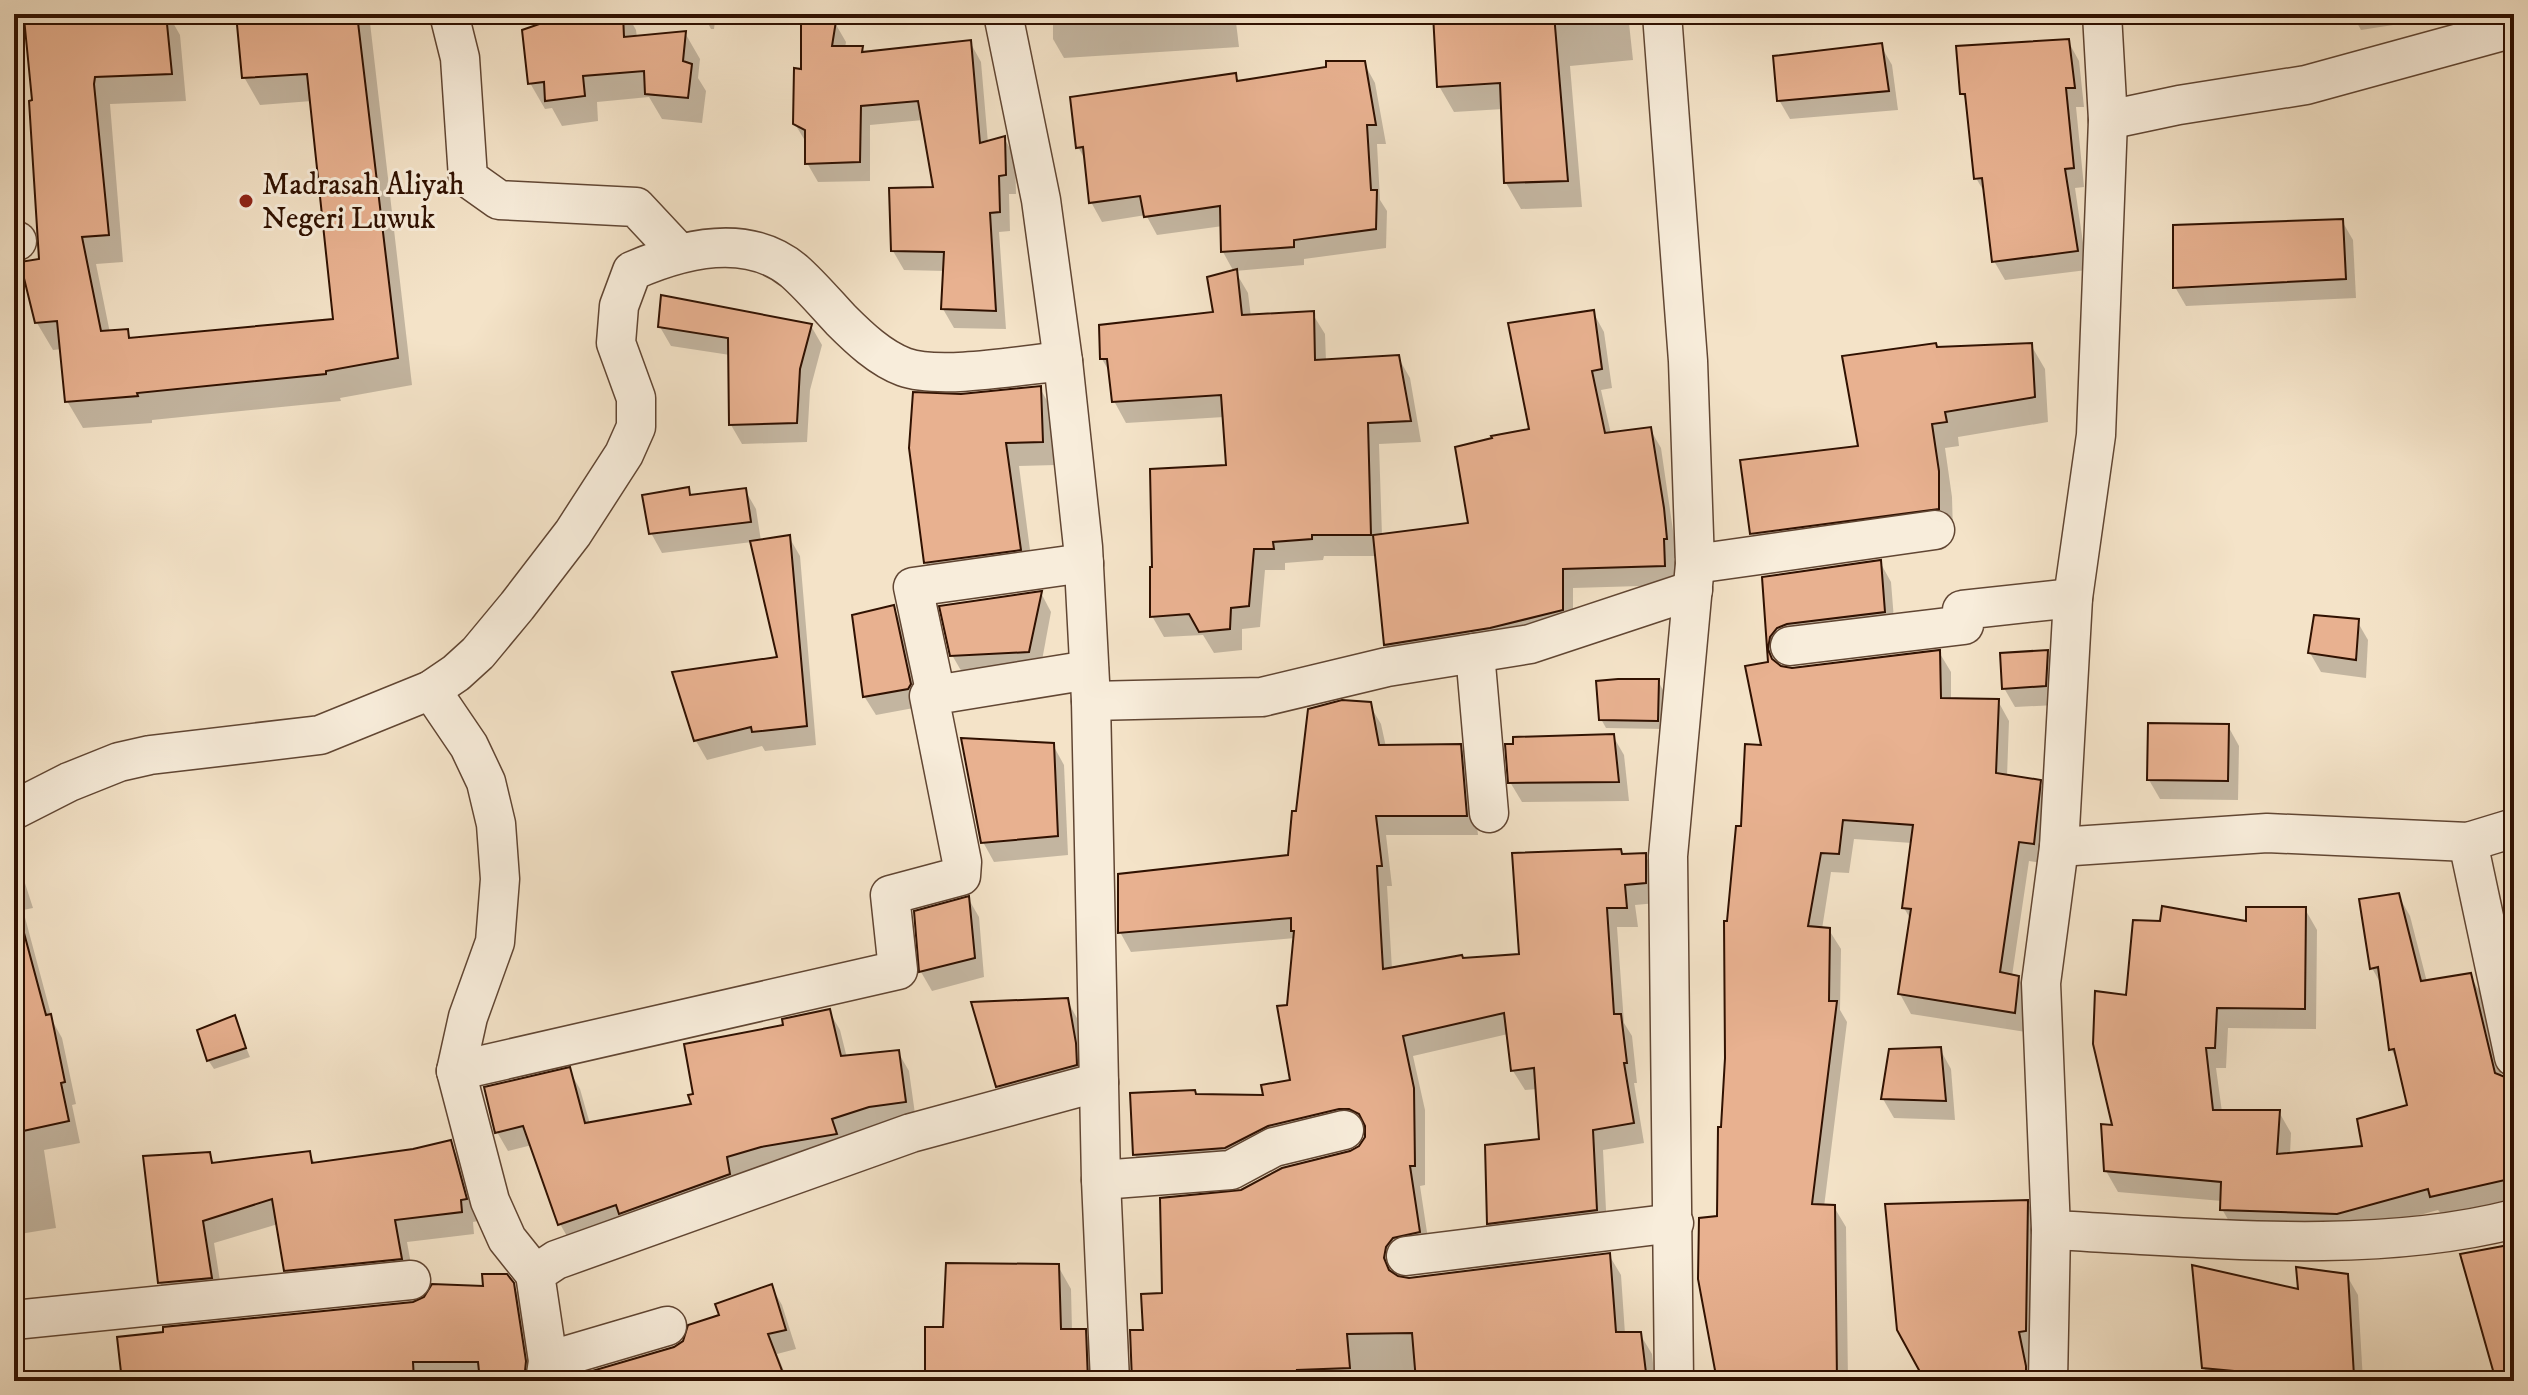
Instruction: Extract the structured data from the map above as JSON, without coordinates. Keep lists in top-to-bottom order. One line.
{"places":["Madrasah Aliyah Negeri Luwuk"]}
